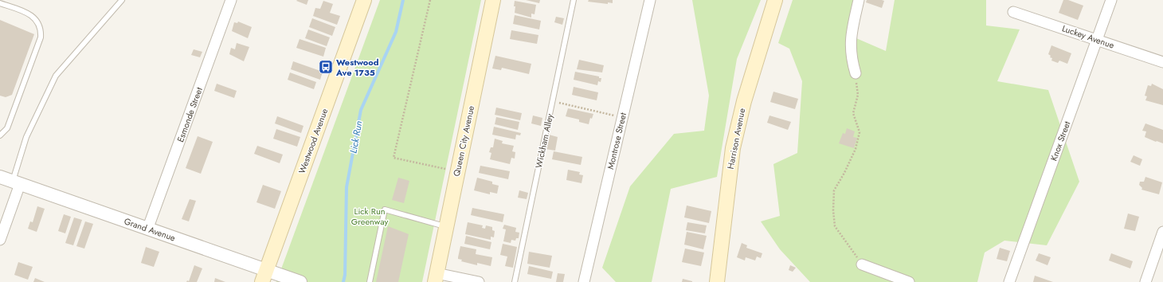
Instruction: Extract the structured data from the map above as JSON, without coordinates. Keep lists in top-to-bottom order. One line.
{"streets":{"main road":["Harrison Avenue","Westwood Avenue","Queen City Avenue"],"street":["Luckey Avenue","Esmonde Street","Montrose Street","Knox Street","Grand Avenue"],"lane":["Wickham Alley"]},"crossings":[["Luckey Avenue","Knox Street"],["Esmonde Street","Grand Avenue"],["Westwood Avenue","Grand Avenue"]],"water":["Lick Run"],"parks":["Lick Run Greenway"],"places":{"bus stop":["Westwood Ave 1735"]}}
